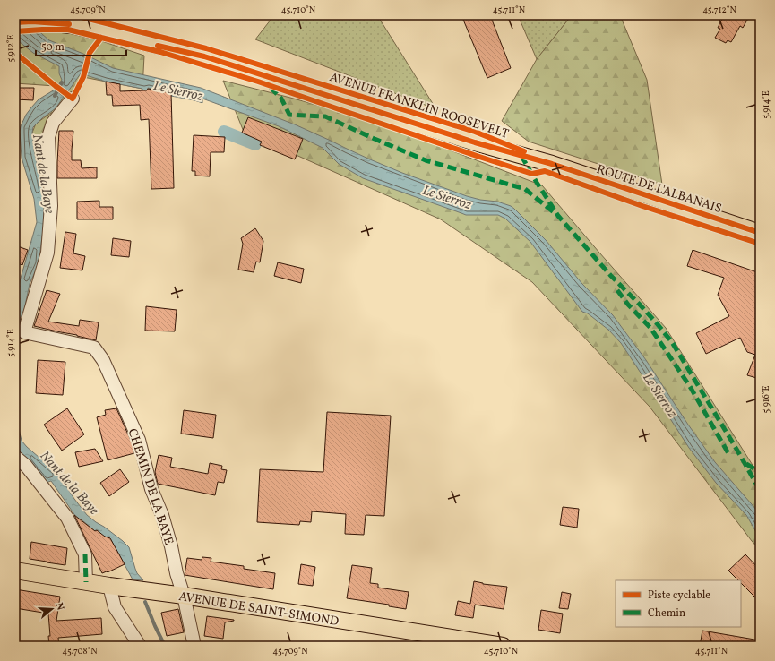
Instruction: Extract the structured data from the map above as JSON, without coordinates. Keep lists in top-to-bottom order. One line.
{"streets":{"main road":["AVENUE FRANKLIN ROOSEVELT","ROUTE DE L'ALBANAIS","AVENUE DE SAINT-SIMOND"],"street":["CHEMIN DE LA BAYE"]},"crossings":[["AVENUE FRANKLIN ROOSEVELT","ROUTE DE L'ALBANAIS"],["CHEMIN DE LA BAYE","AVENUE DE SAINT-SIMOND"]],"water":["Le Sierroz","Nant de la Baye"],"legend":["Piste cyclable","Chemin"],"scale_bar":"50 m","north":"right","coordinates":["45.709°N","45.710°N","45.711°N","45.712°N","5.912°E","5.914°E","5.916°E","45.708°N"]}
